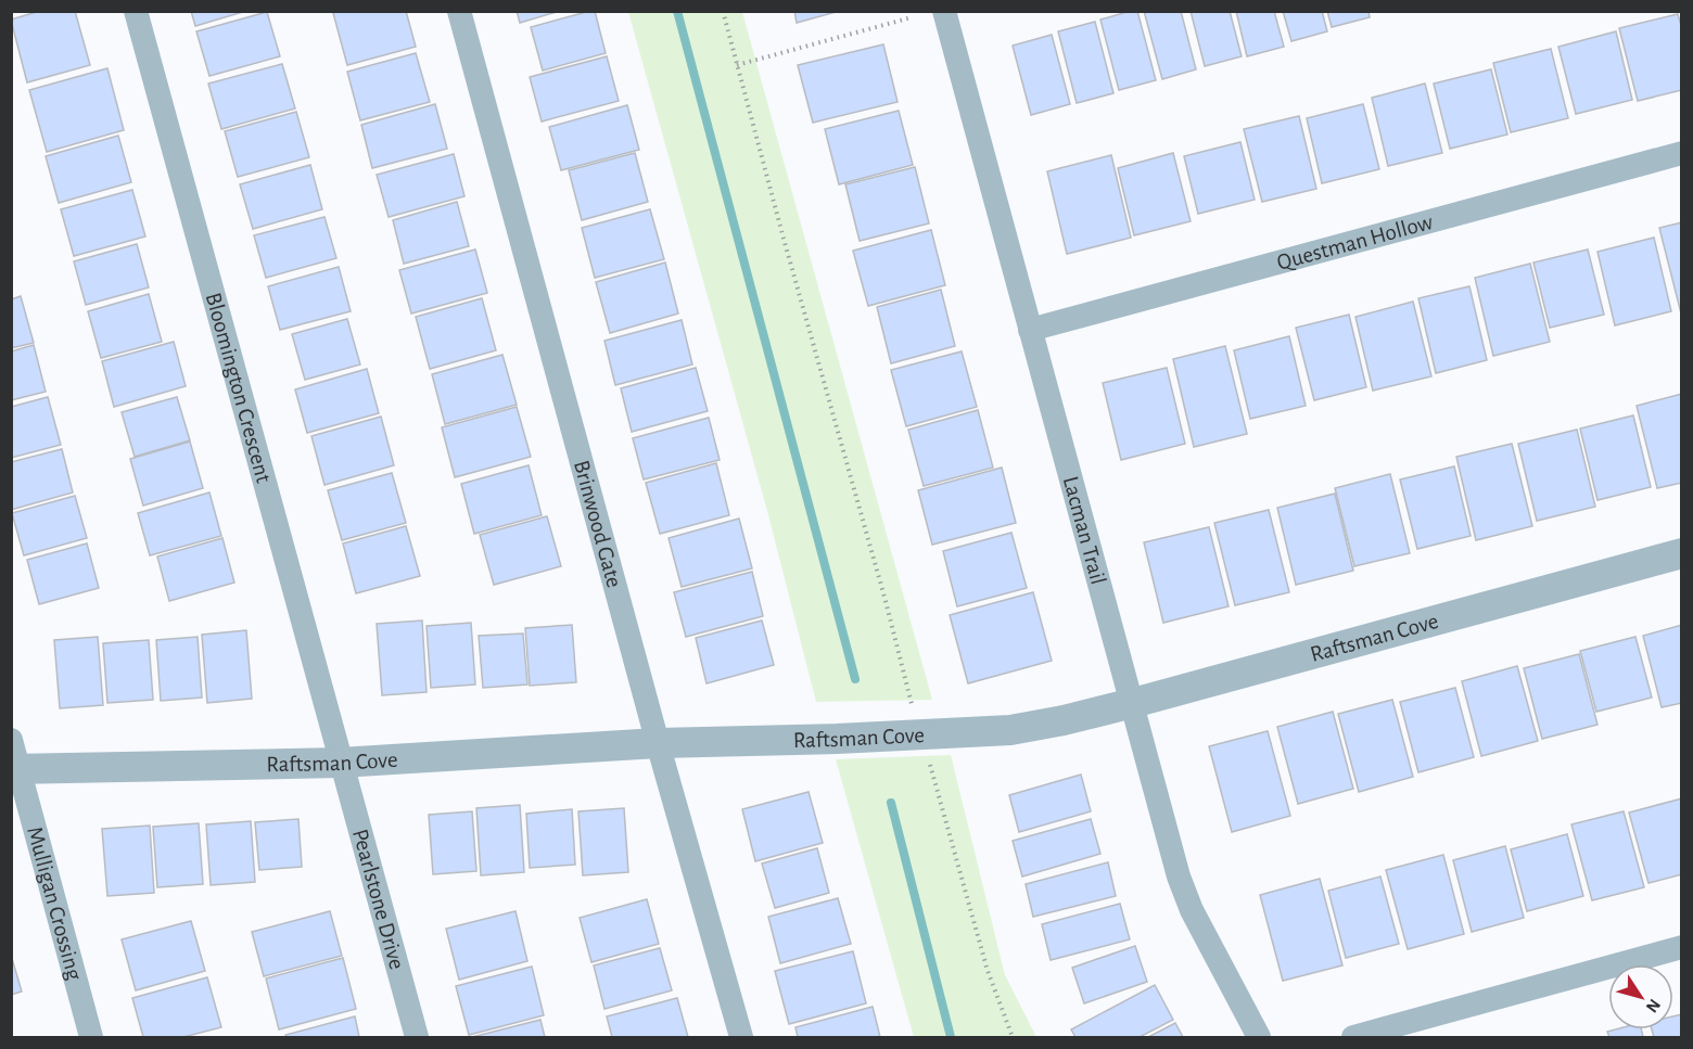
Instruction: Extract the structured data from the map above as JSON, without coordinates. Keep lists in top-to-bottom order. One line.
{"streets":{"street":["Questman Hollow","Bloomington Crescent","Brinwood Gate","Lacman Trail","Raftsman Cove","Pearlstone Drive","Mulligan Crossing"]},"crossings":[["Questman Hollow","Lacman Trail"],["Bloomington Crescent","Raftsman Cove"],["Bloomington Crescent","Pearlstone Drive"],["Brinwood Gate","Raftsman Cove"],["Lacman Trail","Raftsman Cove"],["Raftsman Cove","Pearlstone Drive"],["Raftsman Cove","Mulligan Crossing"]],"north":"bottom right"}
